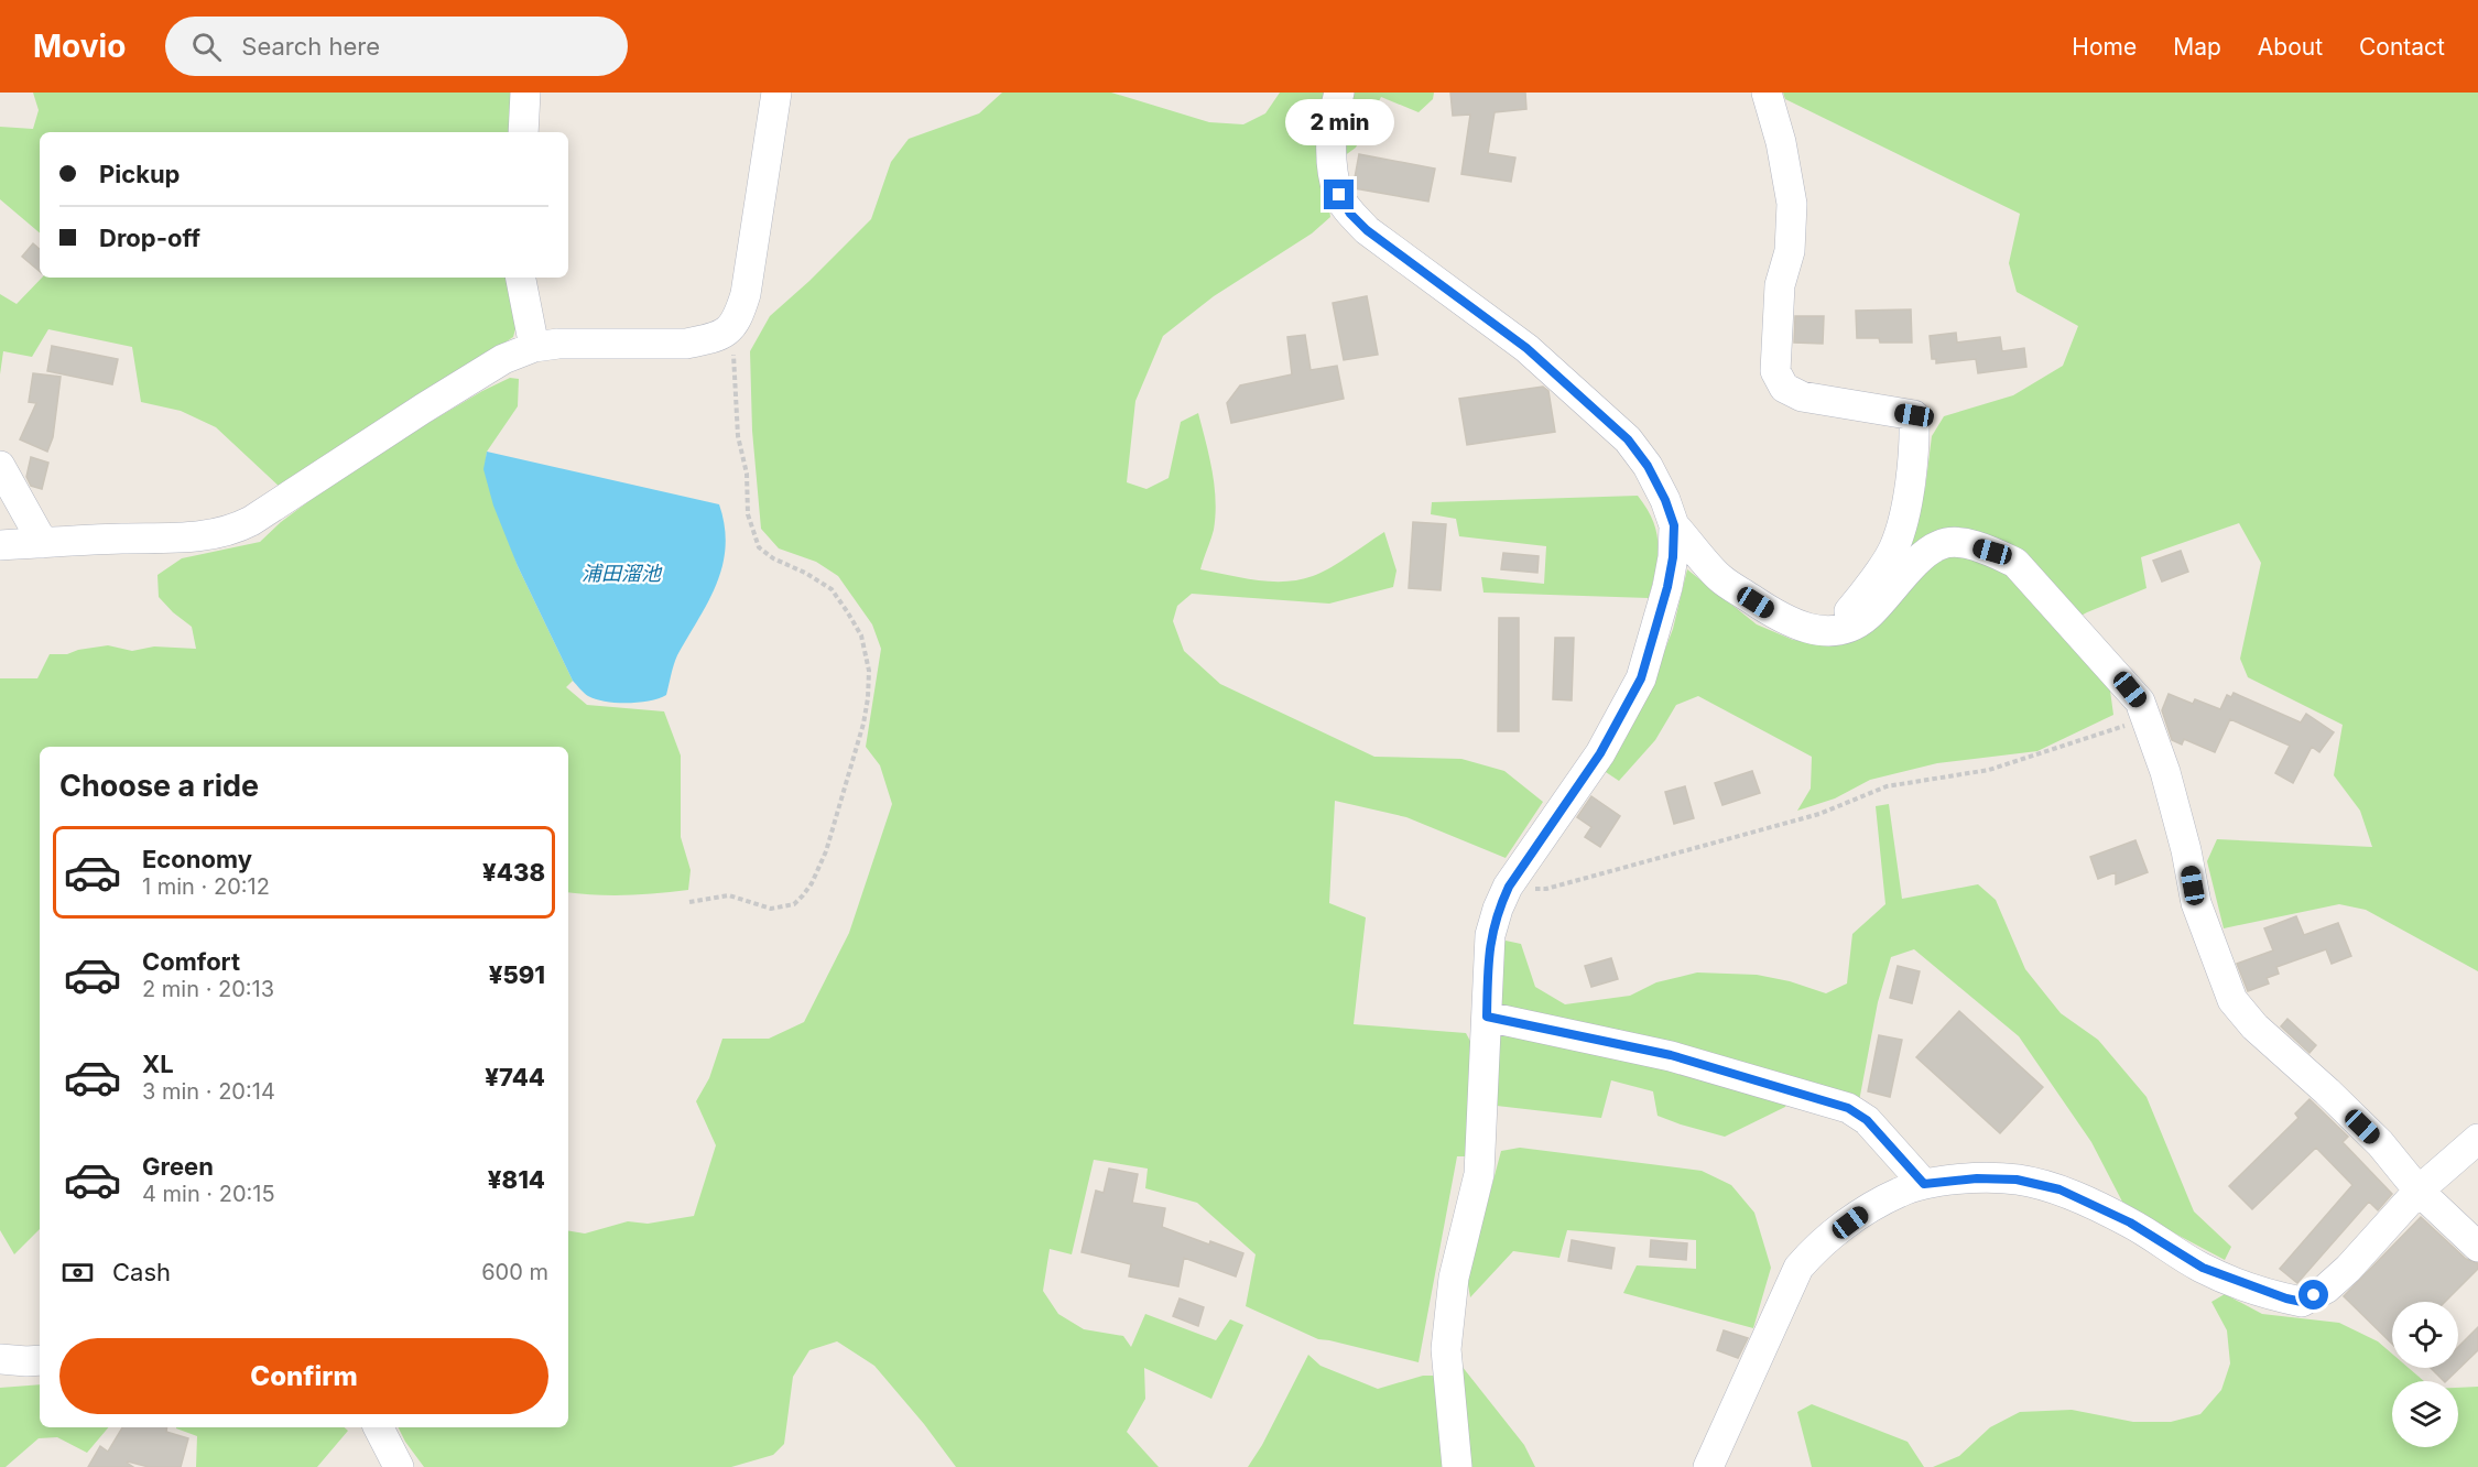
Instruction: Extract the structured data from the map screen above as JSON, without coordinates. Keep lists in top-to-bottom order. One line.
{"water":["浦田溜池"],"page":{"header":"Movio","search":"Search here","nav":["Home","Map","About","Contact"],"bubble":"2 min","banner":["Pickup","Drop-off"],"heading":"Choose a ride","list":[{"name":"Economy","note":"1 min · 20:12","value":"¥438"},{"name":"Comfort","note":"2 min · 20:13","value":"¥591"},{"name":"XL","note":"3 min · 20:14","value":"¥744"},{"name":"Green","note":"4 min · 20:15","value":"¥814"}],"pay":["Cash","600 m"],"buttons":"Confirm"}}
